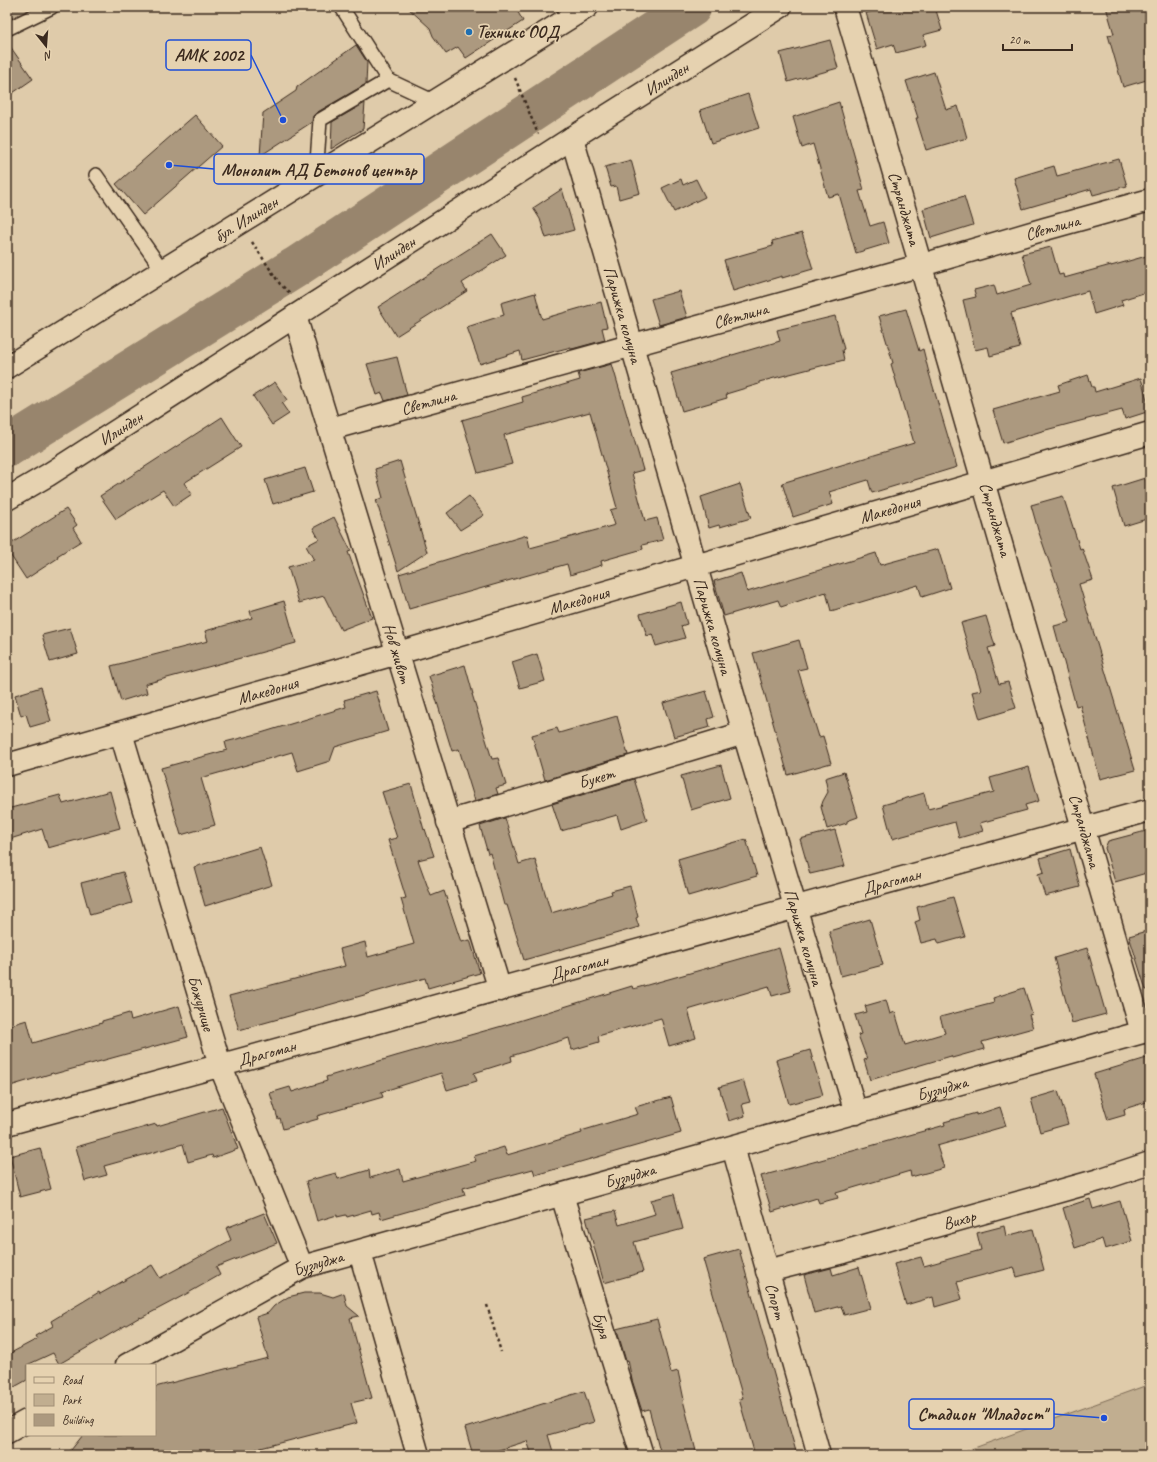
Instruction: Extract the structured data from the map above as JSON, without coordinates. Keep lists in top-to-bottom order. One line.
{"streets":{"street":["Илинден","Странджата","бул. Илинден","Светлина","Парижка комуна","Македония","Нов живот","Букет","Драгоман","Божурище","Бузлуджа","Вихър","Спорт","Буря"]},"crossings":[["Илинден","Парижка комуна"],["Илинден","Нов живот"],["Странджата","Светлина"],["Странджата","Македония"],["Странджата","Драгоман"],["Странджата","Бузлуджа"],["Светлина","Парижка комуна"],["Светлина","Нов живот"],["Парижка комуна","Македония"],["Парижка комуна","Букет"],["Парижка комуна","Драгоман"],["Парижка комуна","Бузлуджа"],["Македония","Нов живот"],["Македония","Божурище"],["Нов живот","Букет"],["Нов живот","Драгоман"],["Драгоман","Божурище"],["Божурище","Бузлуджа"],["Бузлуджа","Спорт"],["Бузлуджа","Буря"],["Вихър","Спорт"]],"places":["Техникс ООД","АМК 2002","Монолит АД Бетонов център","Стадион \"Младост\""],"legend":["Road","Park","Building"],"scale_bar":"20 m","north":"bottom"}
